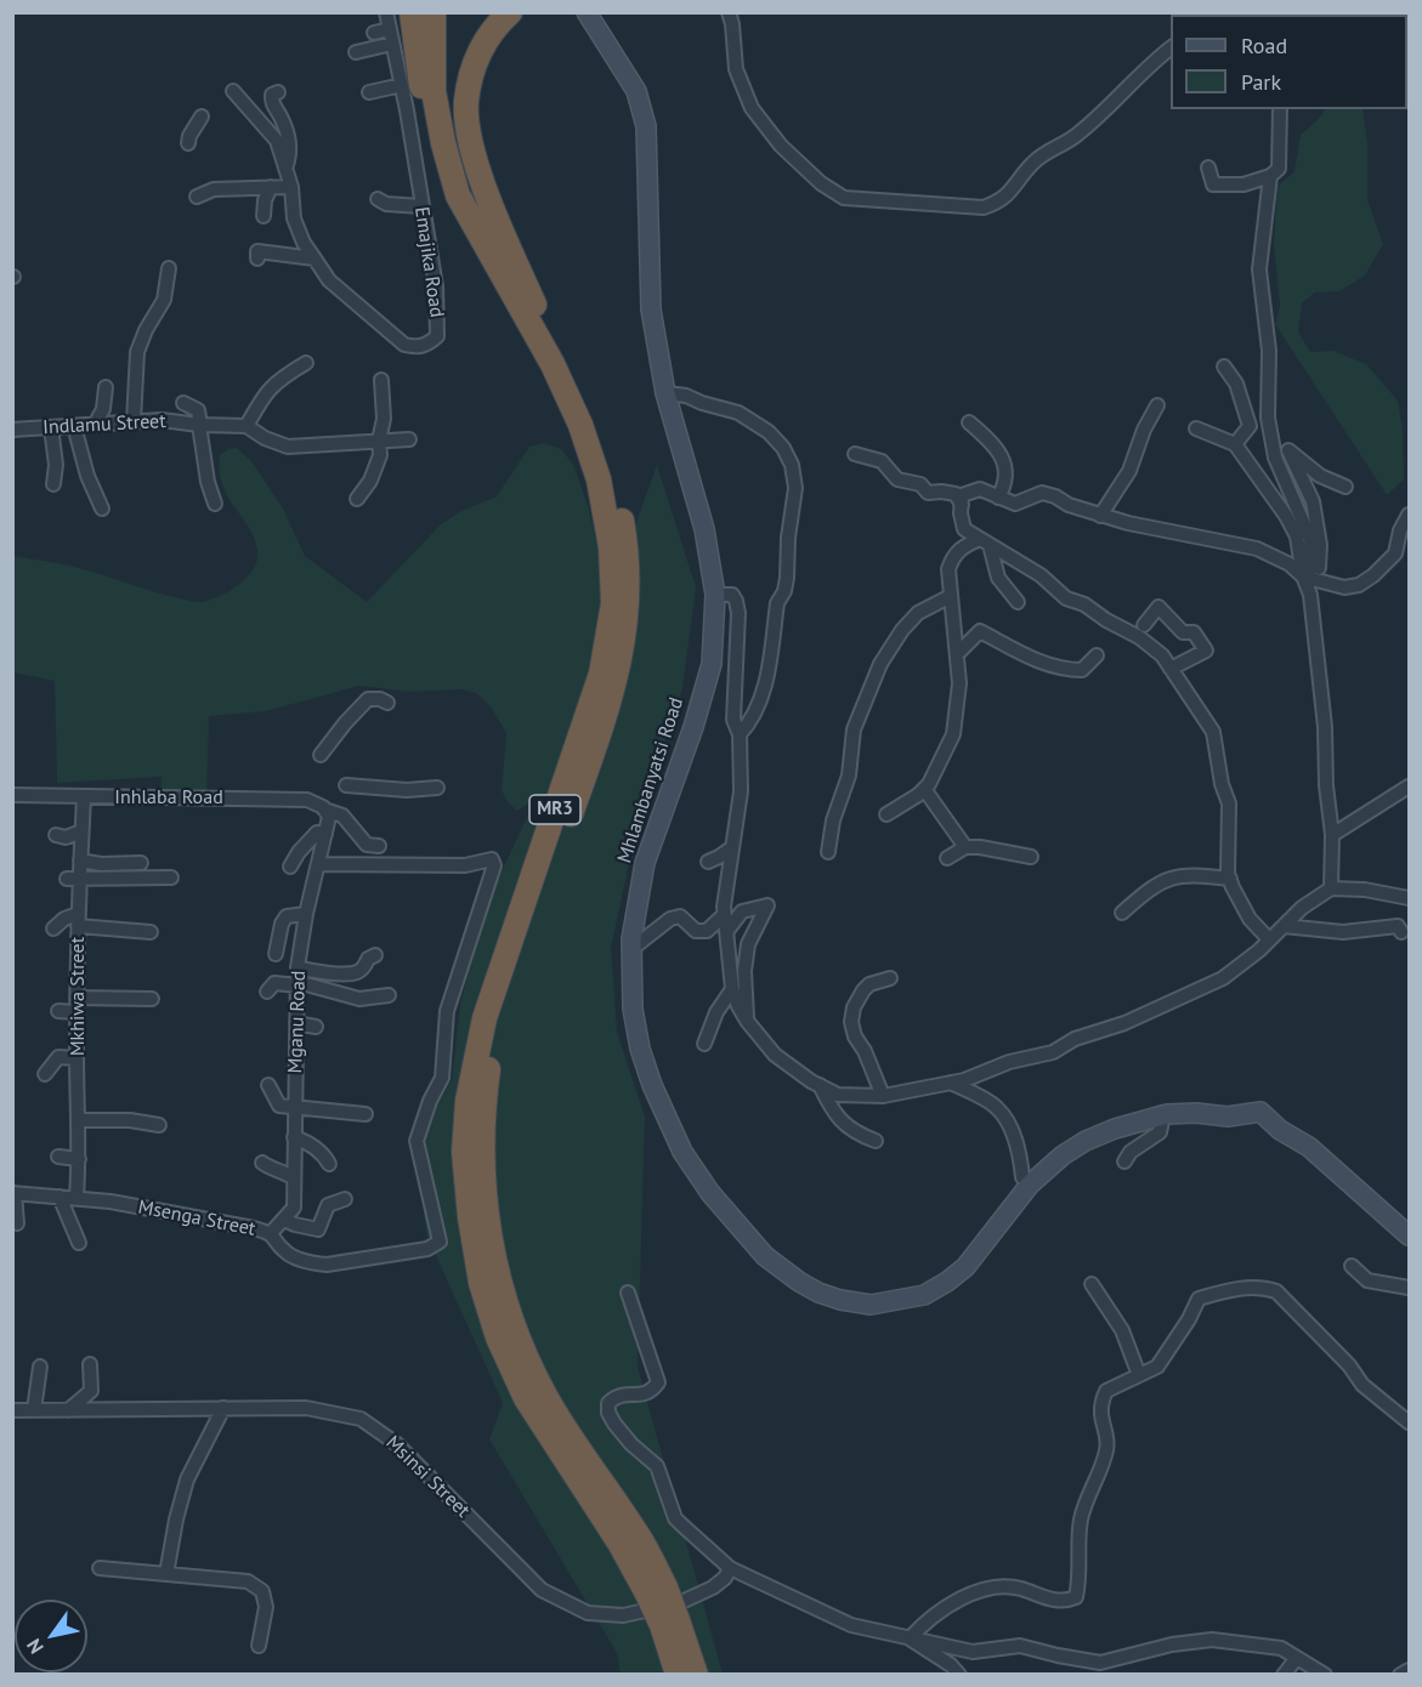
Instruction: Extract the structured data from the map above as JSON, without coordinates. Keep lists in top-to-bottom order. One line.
{"streets":{"highway":["MR3"],"main road":["Mhlambanyatsi Road"],"street":["Emajika Road","Indlamu Street","Inhlaba Road","Mkhiwa Street","Mganu Road","Msenga Street","Msinsi Street"]},"crossings":[["Inhlaba Road","Mkhiwa Street"],["Inhlaba Road","Mganu Road"],["MR3","Msinsi Street"],["Mkhiwa Street","Msenga Street"],["Mganu Road","Msenga Street"]],"legend":["Road","Park"],"north":"bottom left"}
